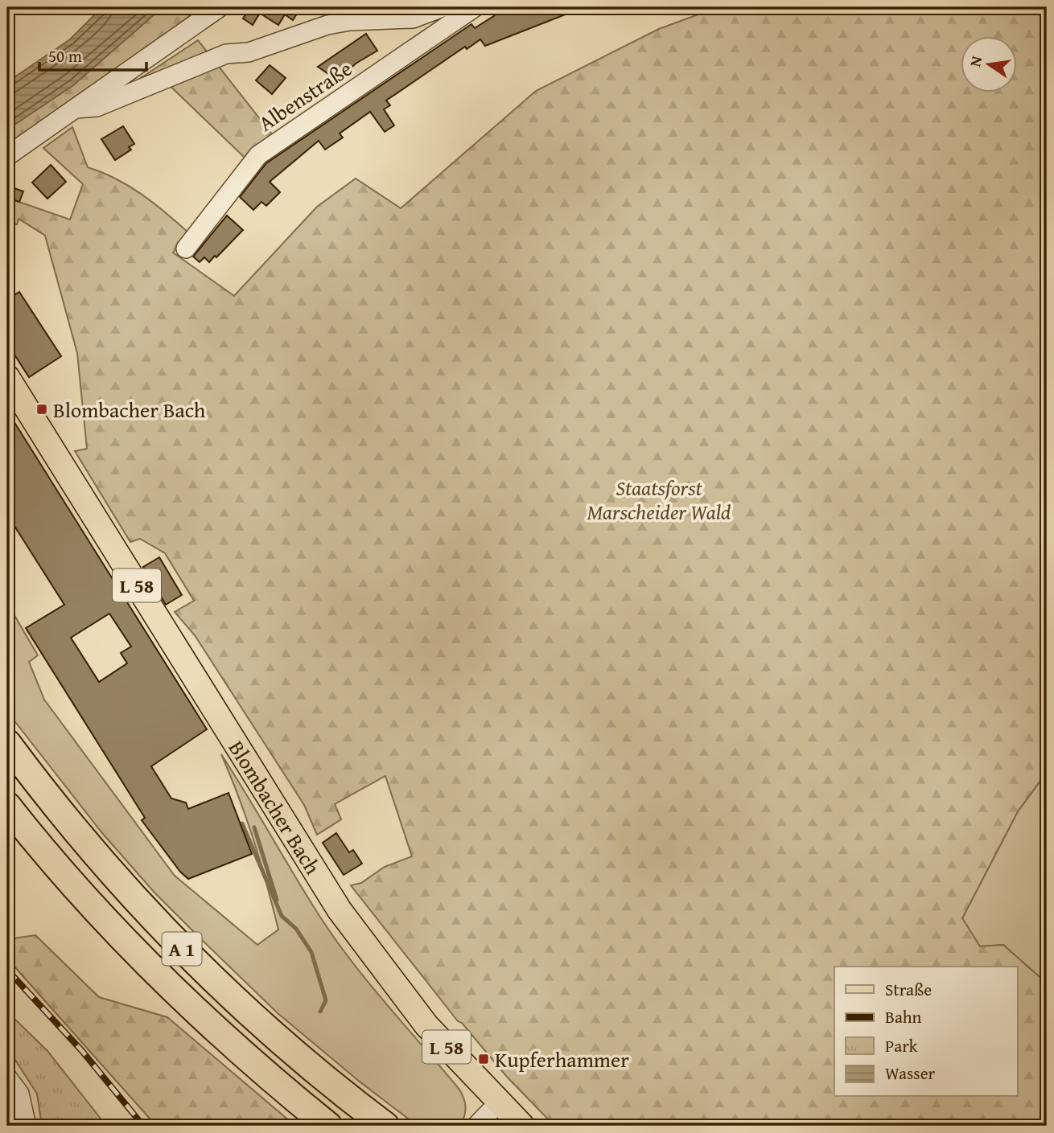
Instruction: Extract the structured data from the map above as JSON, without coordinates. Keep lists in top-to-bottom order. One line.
{"streets":{"highway":["A 1"],"main road":["L 58","Blombacher Bach"],"street":["Albenstraße"]},"parks":["Staatsforst Marscheider Wald"],"places":{"transit":["Blombacher Bach","Kupferhammer"]},"legend":["Straße","Bahn","Park","Wasser"],"scale_bar":"50 m","north":"left"}
